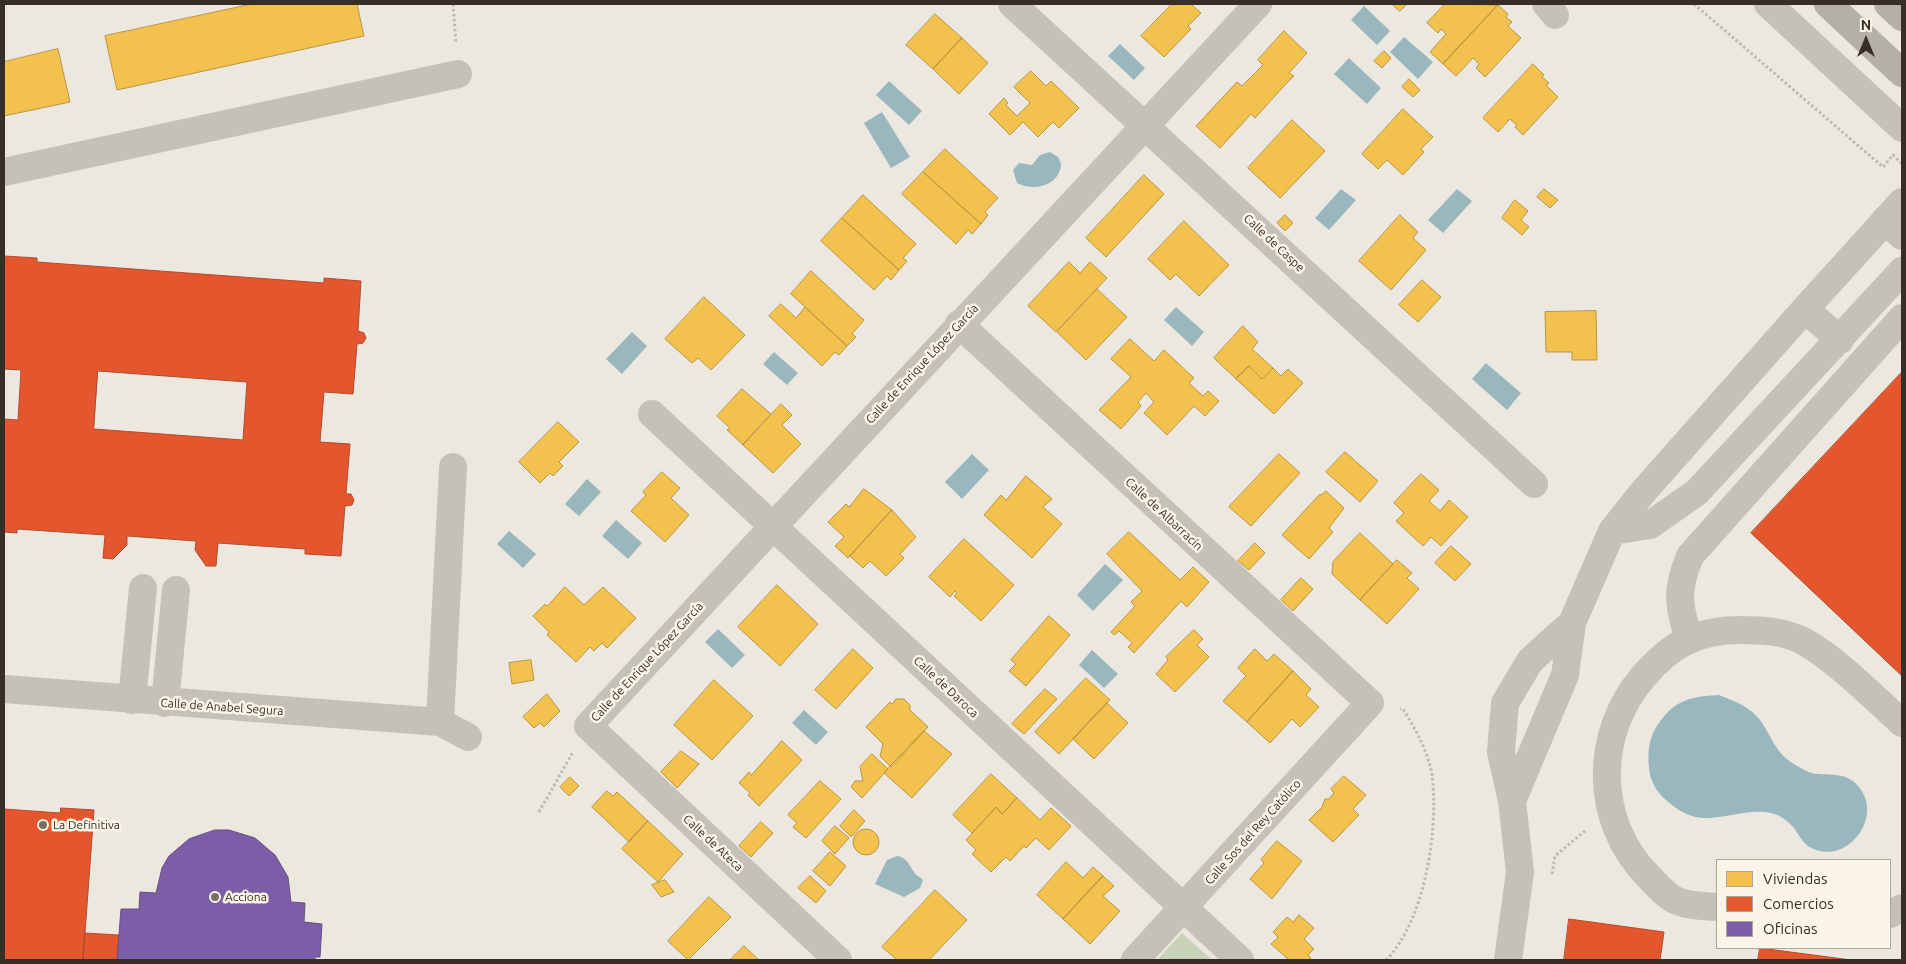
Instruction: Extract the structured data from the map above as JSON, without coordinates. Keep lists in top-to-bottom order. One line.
{"streets":{"street":["Calle de Caspe","Calle de Enrique López García","Calle de Albarracín","Calle de Daroca","Calle de Anabel Segura","Calle Sos del Rey Católico","Calle de Ateca"]},"crossings":[["Calle de Caspe","Calle de Enrique López García"],["Calle de Enrique López García","Calle de Albarracín"],["Calle de Enrique López García","Calle de Daroca"],["Calle de Enrique López García","Calle de Ateca"],["Calle de Albarracín","Calle Sos del Rey Católico"],["Calle de Daroca","Calle Sos del Rey Católico"]],"places":["La Definitiva","Acciona"],"legend":["Viviendas","Comercios","Oficinas"],"north":"top"}
